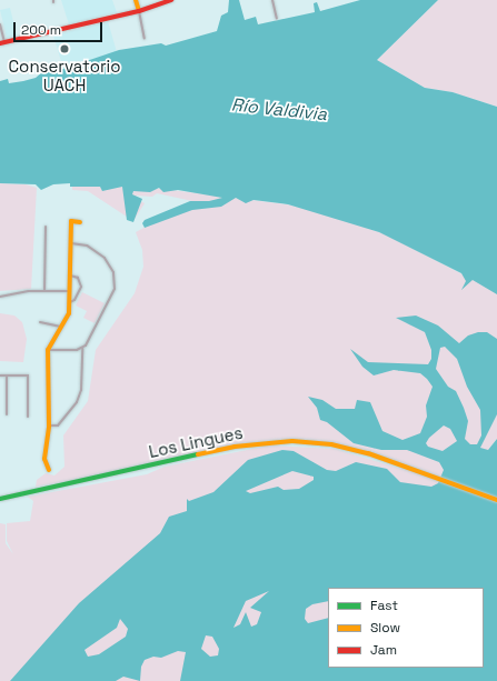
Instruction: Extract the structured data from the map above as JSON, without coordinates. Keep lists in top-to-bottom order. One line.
{"streets":{"main road":["Los Lingues"]},"water":["Río Valdivia"],"places":["Conservatorio UACH"],"legend":["Fast","Slow","Jam"],"scale_bar":"200 m"}
